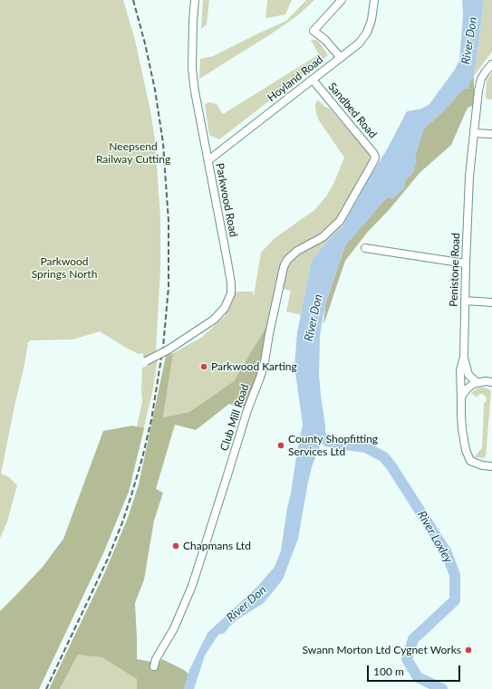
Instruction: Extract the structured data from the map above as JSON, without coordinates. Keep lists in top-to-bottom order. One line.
{"streets":{"street":["Hoyland Road","Sandbed Road","Parkwood Road","Penistone Road","Club Mill Road"]},"crossings":[["Hoyland Road","Sandbed Road"],["Hoyland Road","Parkwood Road"],["Sandbed Road","Club Mill Road"]],"water":["River Don","River Loxley"],"parks":["Neepsend Railway Cutting","Parkwood Springs North"],"places":["Parkwood Karting","County Shopfitting Services Ltd","Chapmans Ltd","Swann Morton Ltd Cygnet Works"],"scale_bar":"100 m"}
